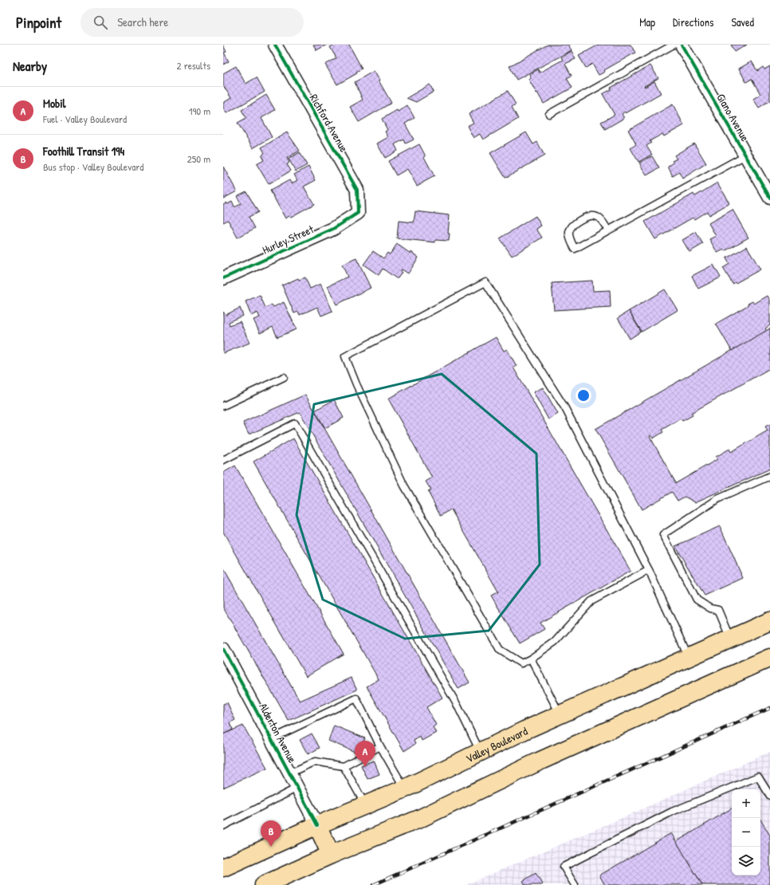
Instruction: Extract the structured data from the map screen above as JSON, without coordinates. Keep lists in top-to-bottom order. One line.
{"streets":{"main road":["Valley Boulevard"],"street":["Giano Avenue","Richford Avenue","Hurley Street","Alderton Avenue"]},"crossings":[["Richford Avenue","Hurley Street"],["Alderton Avenue","Valley Boulevard"]],"page":{"header":"Pinpoint","search":"Search here","nav":["Map","Directions","Saved"],"heading":["Nearby","2 results"],"list":[{"mark":"A","name":"Mobil","note":"Fuel · Valley Boulevard","value":"190 m"},{"mark":"B","name":"Foothill Transit 194","note":"Bus stop · Valley Boulevard","value":"250 m"}],"pins":["A","B"],"map_buttons":["+","−"]}}
